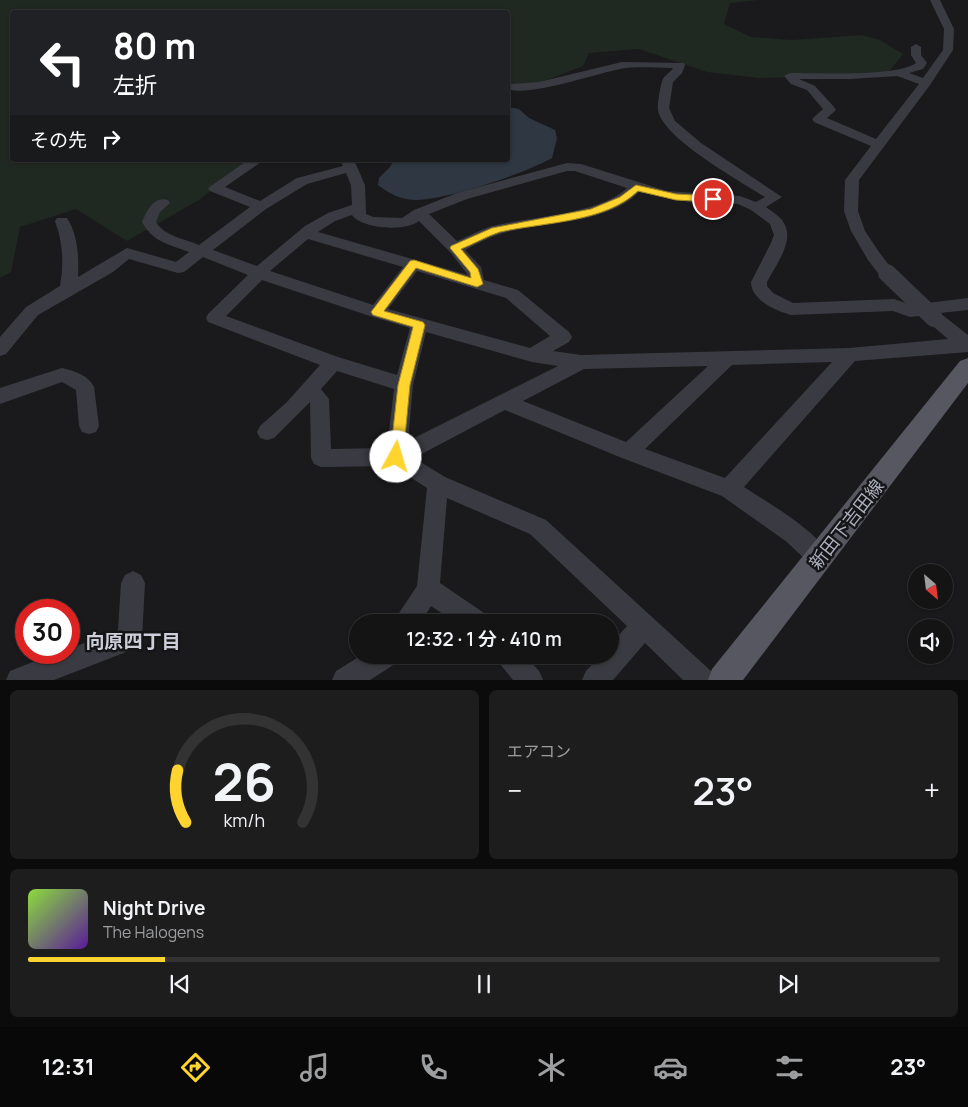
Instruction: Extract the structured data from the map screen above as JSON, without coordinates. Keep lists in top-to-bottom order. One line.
{"streets":{"main road":["新田下吉田線"]},"districts":["向原四丁目"],"north":"bottom right","page":{"turn":["80 m","左折"],"then":"その先","limit":"30","trip":"12:32 · 1 分 · 410 m","tile":"エアコン","heat":["−","23°","+"],"song":["Night Drive","The Halogens"],"tabs":["12:31","23°"],"gauge":["26","km/h"]}}
